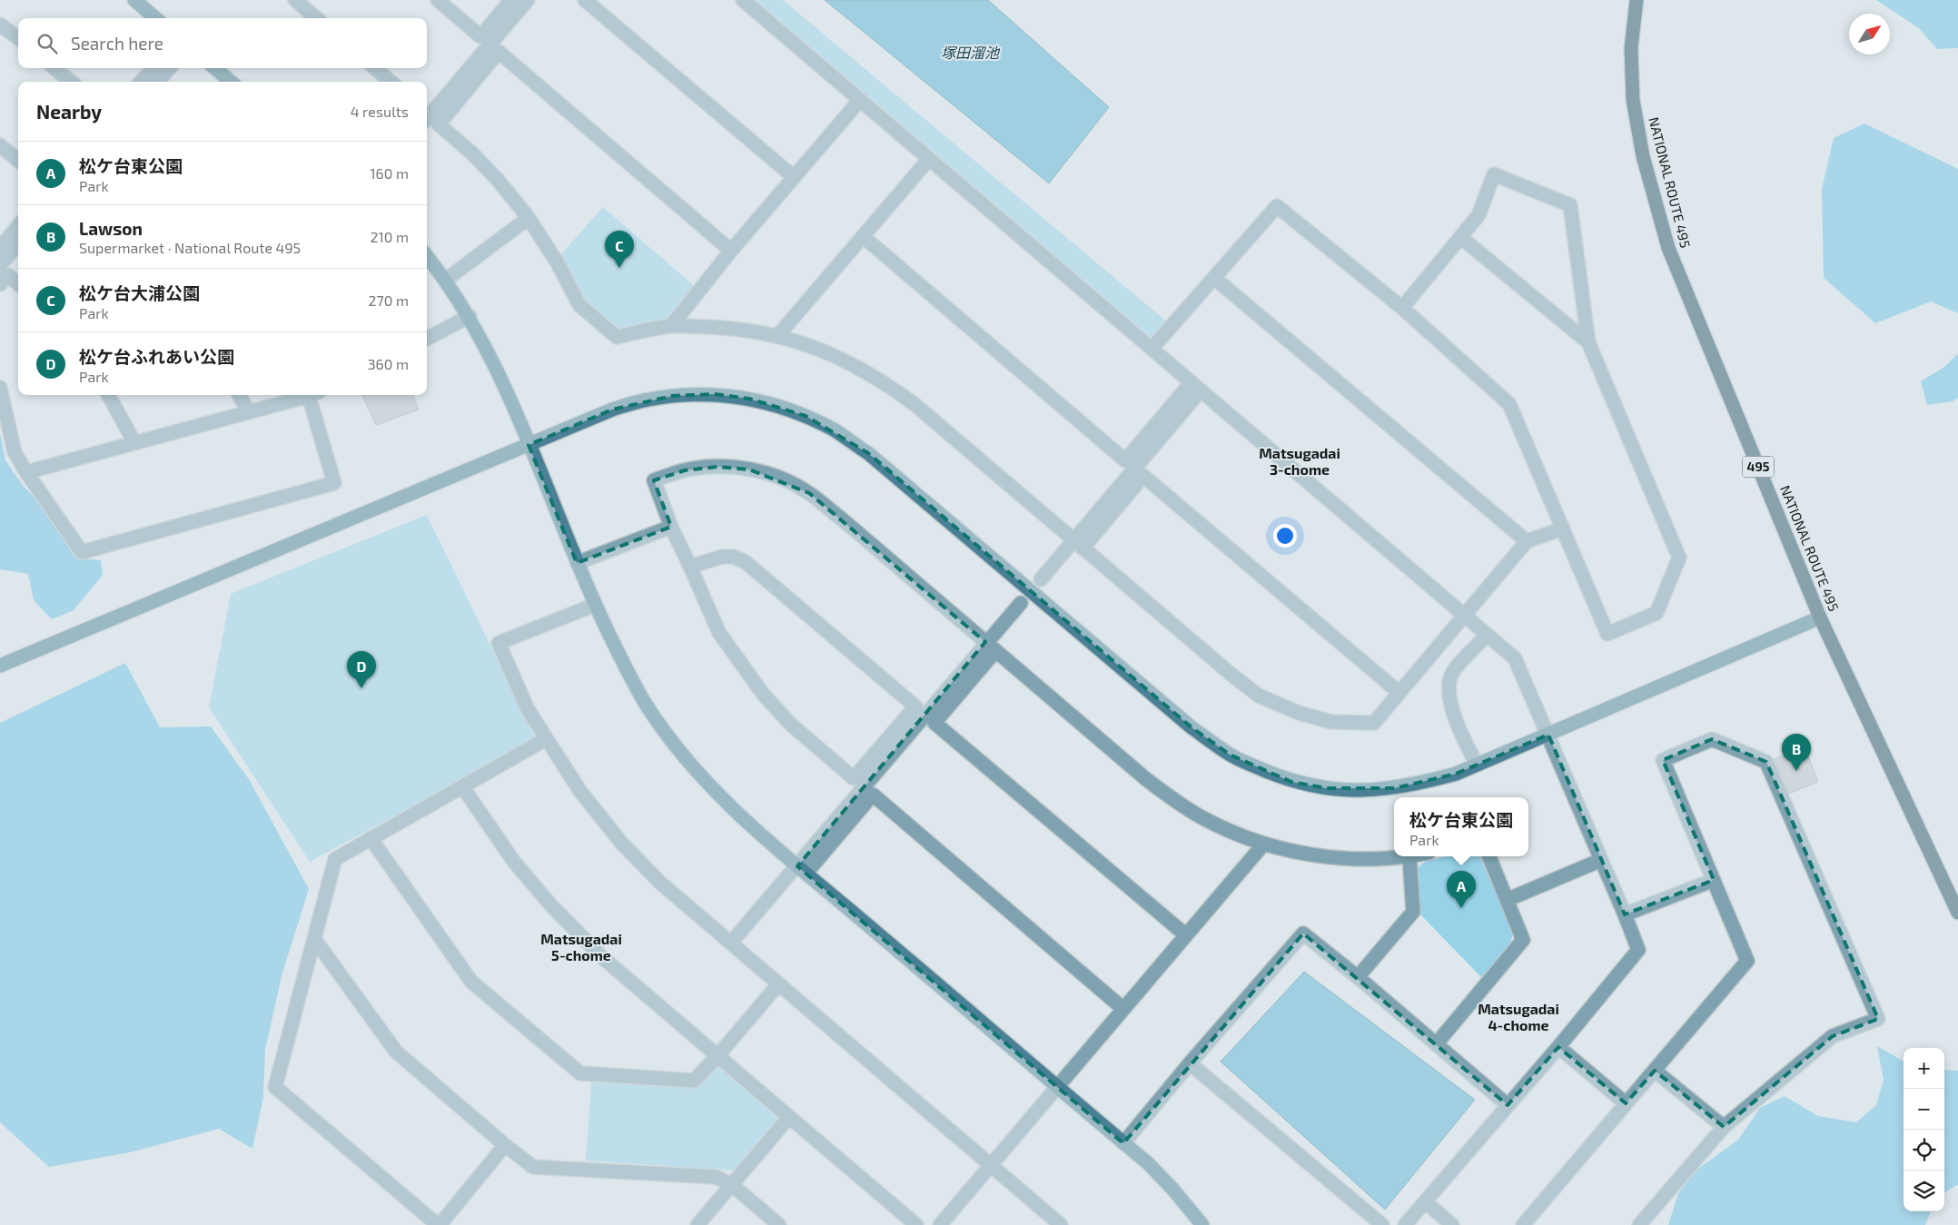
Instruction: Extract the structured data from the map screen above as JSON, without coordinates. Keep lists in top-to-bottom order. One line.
{"streets":{"highway":["NATIONAL ROUTE 495","495"]},"districts":["Matsugadai 3-chome","Matsugadai 5-chome","Matsugadai 4-chome"],"water":["塚田溜池"],"north":"top right","page":{"search":"Search here","heading":["Nearby","4 results"],"list":[{"mark":"A","name":"松ケ台東公園","note":"Park","value":"160 m"},{"mark":"B","name":"Lawson","note":"Supermarket · National Route 495","value":"210 m"},{"mark":"C","name":"松ケ台大浦公園","note":"Park","value":"270 m"},{"mark":"D","name":"松ケ台ふれあい公園","note":"Park","value":"360 m"}],"pins":["C","D","B","A"],"popup":["松ケ台東公園","Park"],"map_buttons":["+","−"]}}
